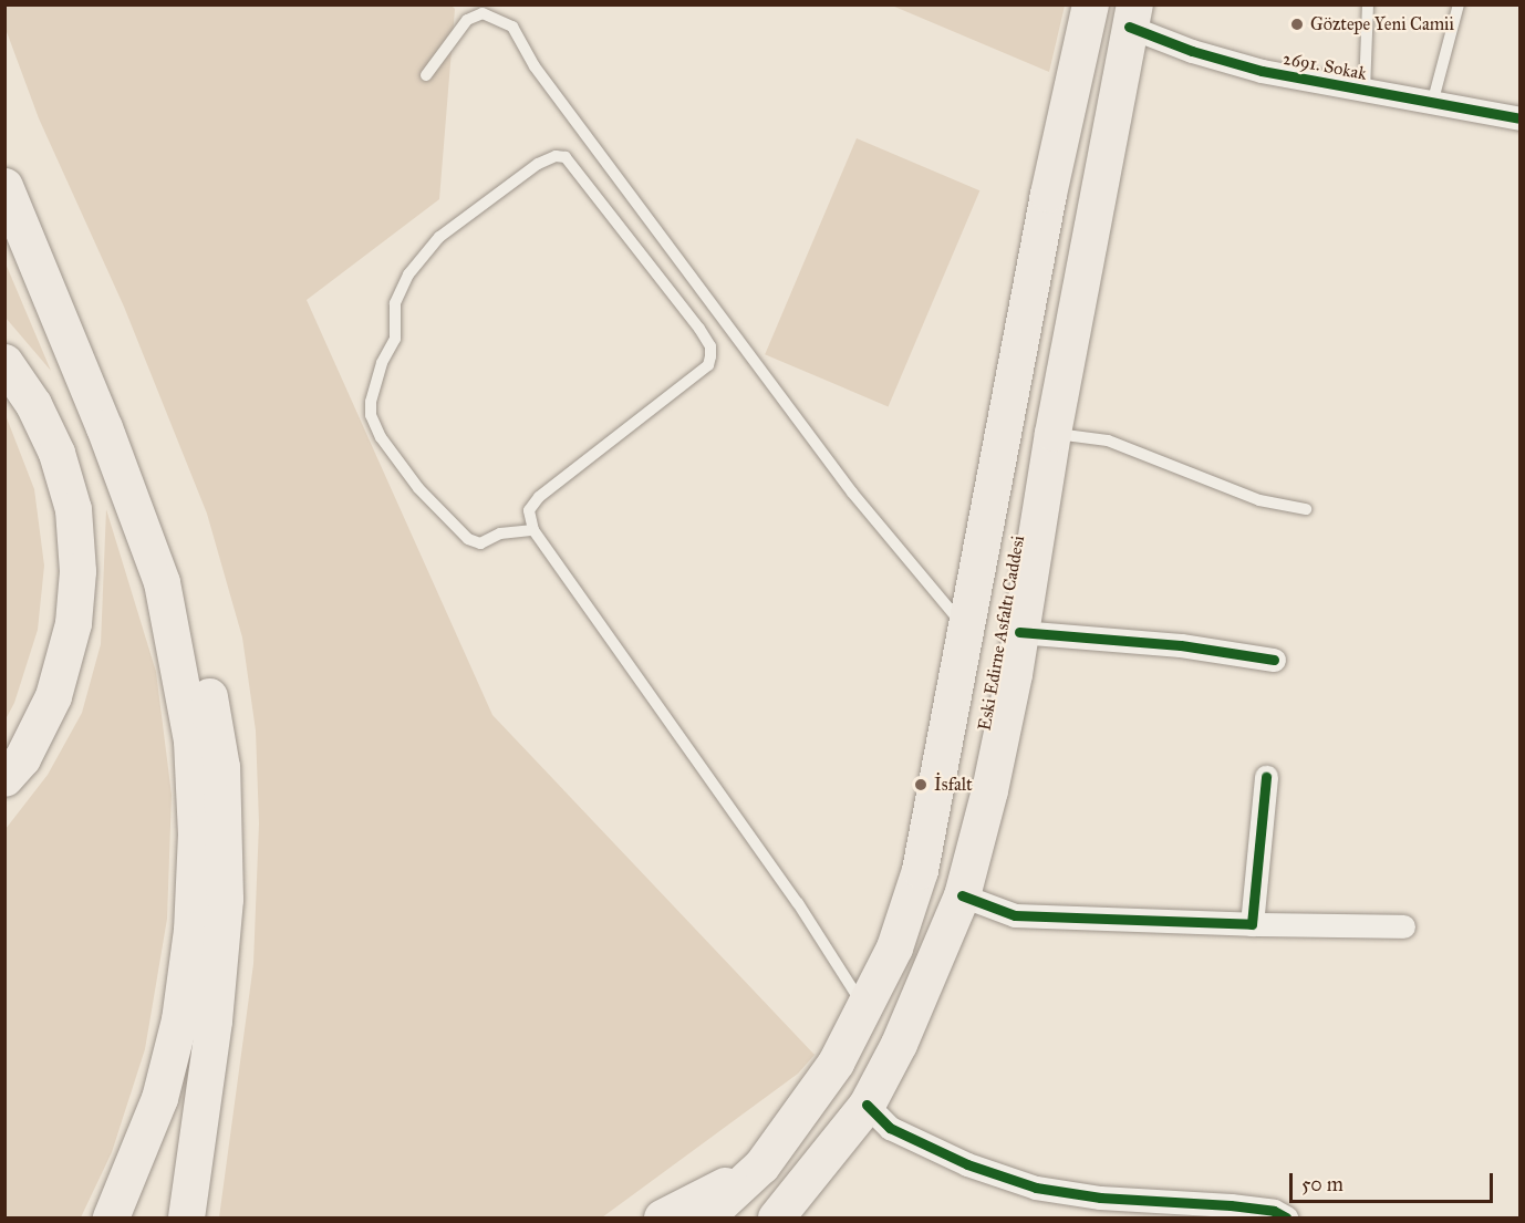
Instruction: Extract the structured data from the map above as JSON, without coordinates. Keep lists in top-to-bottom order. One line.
{"streets":{"main road":["Eski Edirne Asfaltı Caddesi"],"street":["2691. Sokak"]},"crossings":[["2691. Sokak","Eski Edirne Asfaltı Caddesi"]],"places":["Göztepe Yeni Camii","İsfalt"],"scale_bar":"50 m"}
